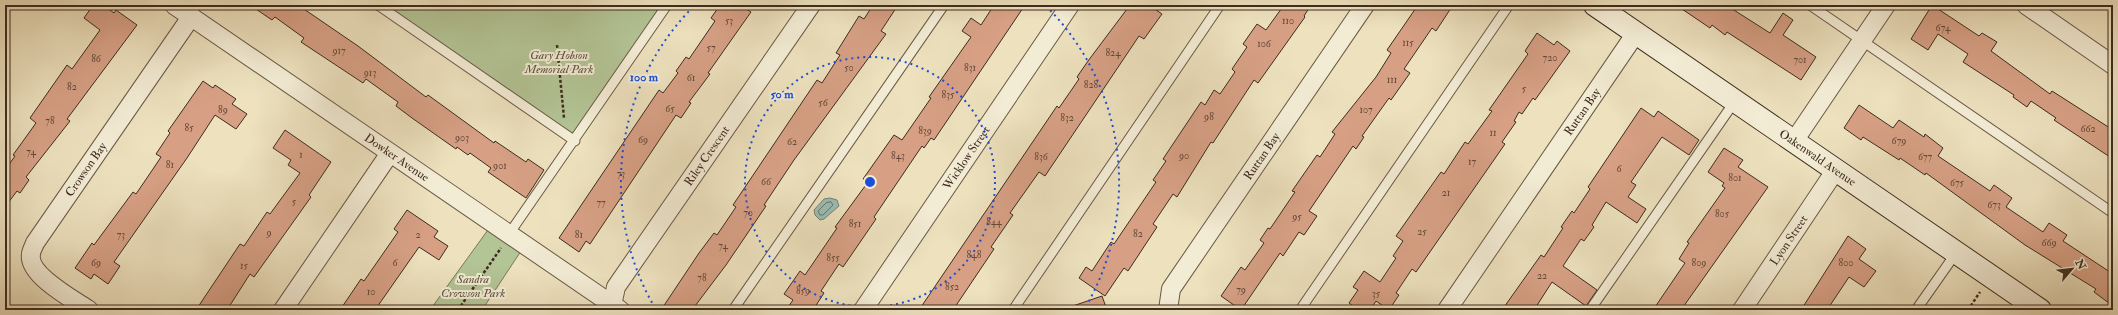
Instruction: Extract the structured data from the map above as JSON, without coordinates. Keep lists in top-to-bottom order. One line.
{"streets":{"street":["Ruttan Bay","Riley Crescent","Dowker Avenue","Wicklow Street","Oakenwald Avenue","Crowson Bay","Lyon Street"]},"crossings":[["Ruttan Bay","Oakenwald Avenue"],["Riley Crescent","Dowker Avenue"],["Dowker Avenue","Crowson Bay"],["Oakenwald Avenue","Lyon Street"]],"parks":["Gary Hobson Memorial Park","Sandra Crowson Park"],"house_numbers":["53","110","674","115","106","57","917","824","720","86","701","50","831","913","61","111","828","82","5","835","56","65","89","107","98","832","78","85","662","839","11","903","69","679","62","74","1","843","90","836","677","17","81","901","6","73","801","66","675","21","5","77","673","70","805","95","844","851","25","9","82","73","2","81","669","74","848","855","69","6","809","800","15","22","78","852","79","859","10","35"],"north":"top right","rings":["100 m","50 m"]}
